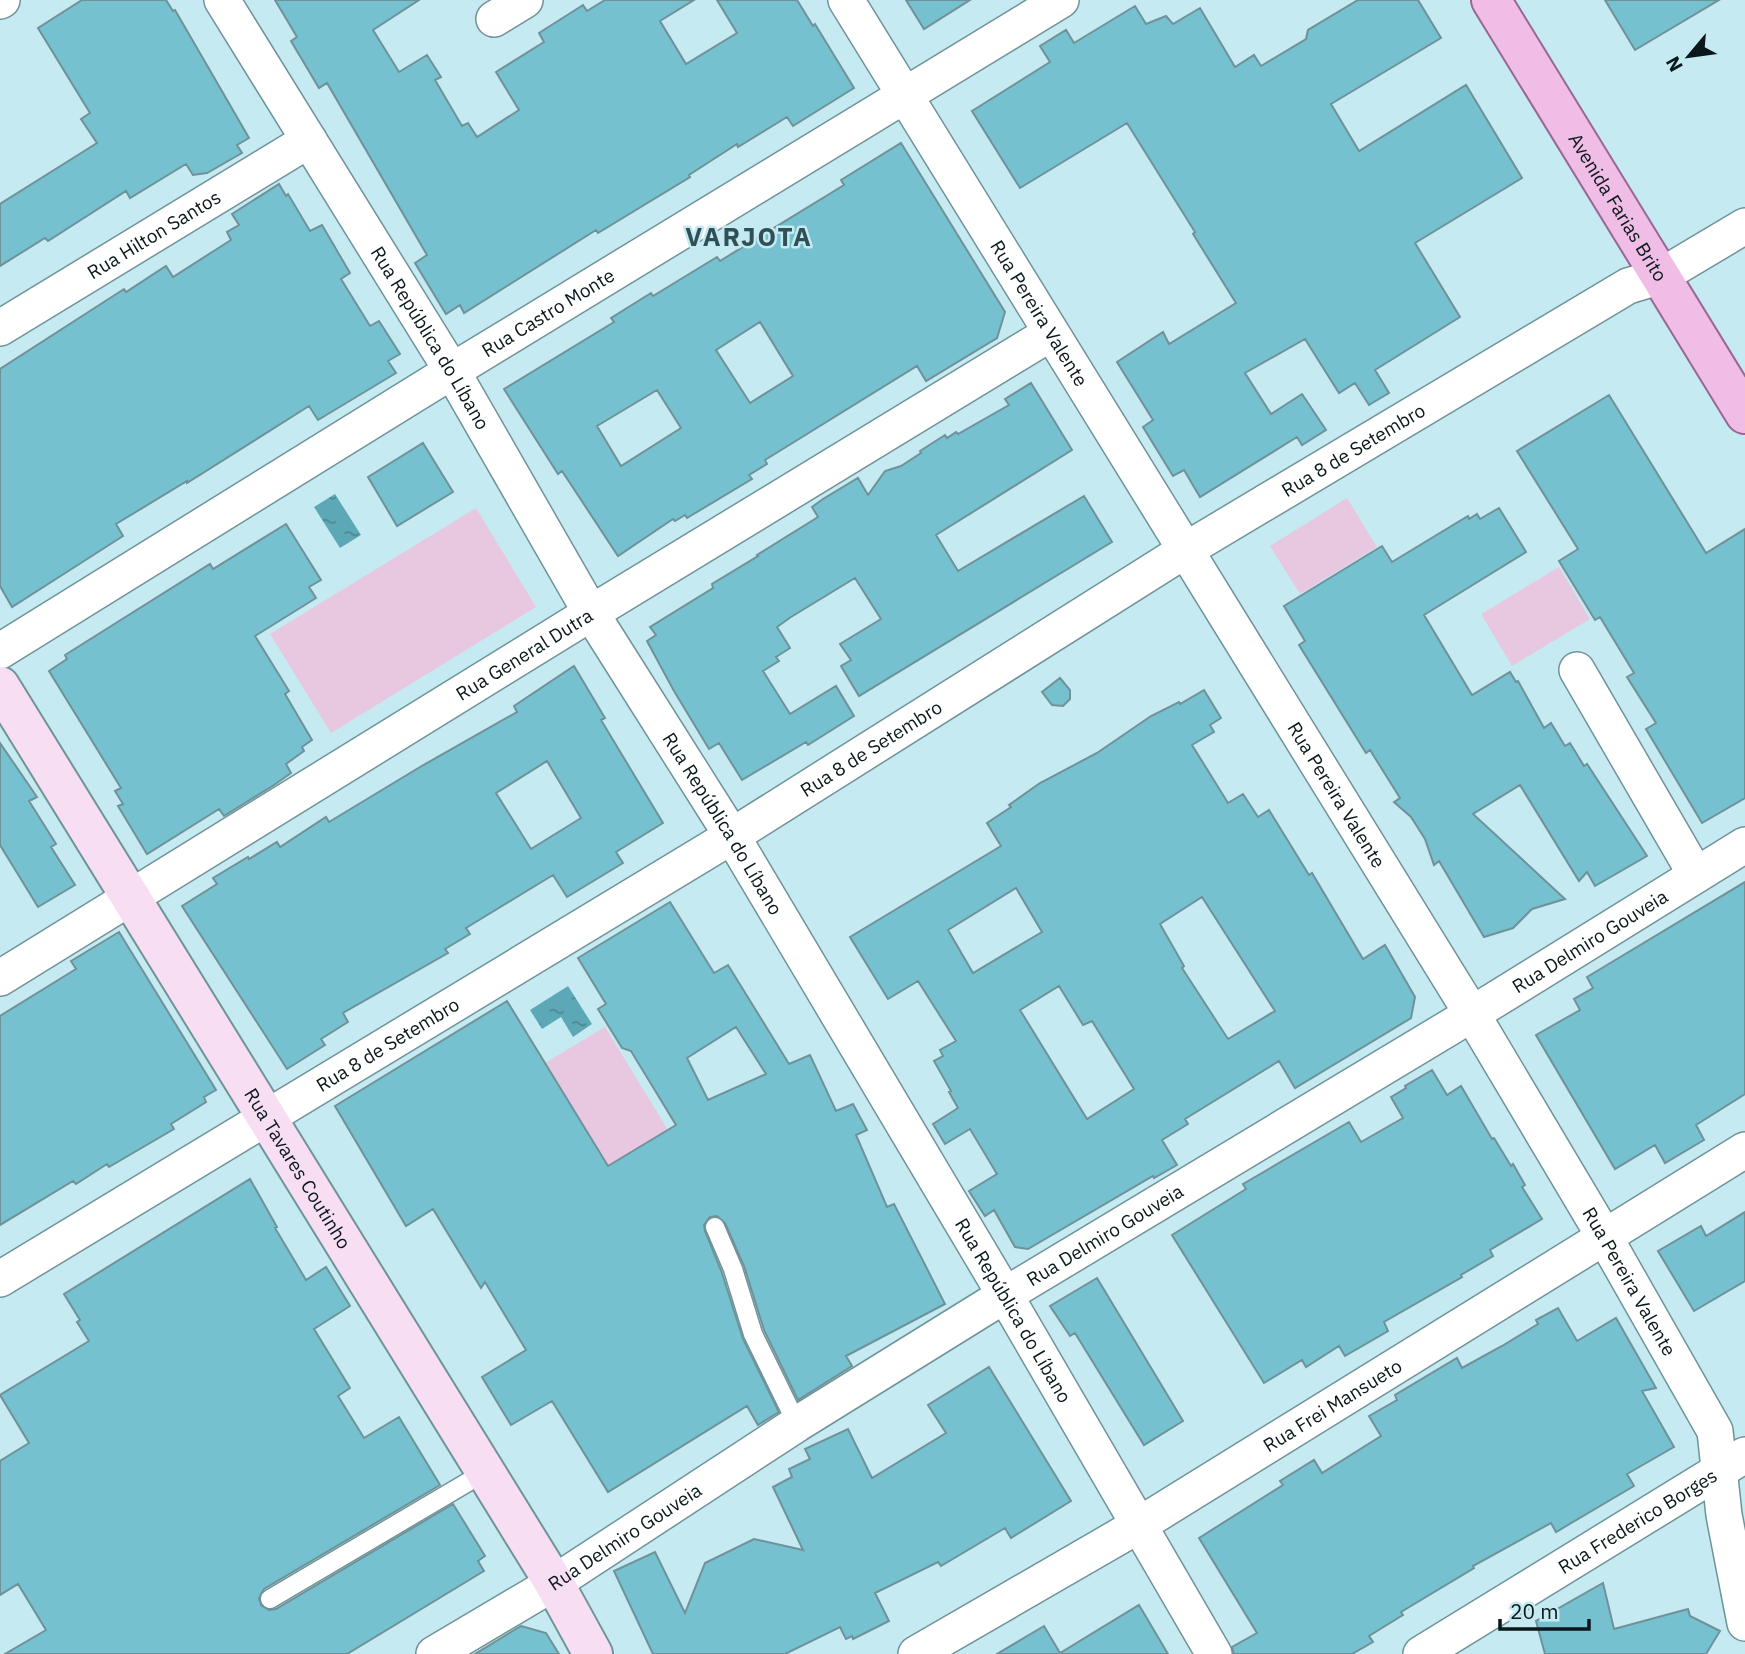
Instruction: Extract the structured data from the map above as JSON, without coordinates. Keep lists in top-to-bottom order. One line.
{"streets":{"main road":["Avenida Farias Brito"],"street":["Rua Hilton Santos","Rua Castro Monte","Rua Pereira Valente","Rua República do Líbano","Rua 8 de Setembro","Rua General Dutra","Rua Delmiro Gouveia","Rua Tavares Coutinho","Rua Frei Mansueto","Rua Frederico Borges"]},"crossings":[["Avenida Farias Brito","Rua 8 de Setembro"],["Rua Hilton Santos","Rua República do Líbano"],["Rua Castro Monte","Rua Pereira Valente"],["Rua Castro Monte","Rua República do Líbano"],["Rua Pereira Valente","Rua 8 de Setembro"],["Rua Pereira Valente","Rua General Dutra"],["Rua Pereira Valente","Rua Delmiro Gouveia"],["Rua Pereira Valente","Rua Frei Mansueto"],["Rua Pereira Valente","Rua Frederico Borges"],["Rua República do Líbano","Rua 8 de Setembro"],["Rua República do Líbano","Rua General Dutra"],["Rua República do Líbano","Rua Delmiro Gouveia"],["Rua República do Líbano","Rua Frei Mansueto"],["Rua 8 de Setembro","Rua Tavares Coutinho"],["Rua General Dutra","Rua Tavares Coutinho"],["Rua Delmiro Gouveia","Rua Tavares Coutinho"]],"districts":["VARJOTA"],"scale_bar":"20 m","north":"bottom left"}
